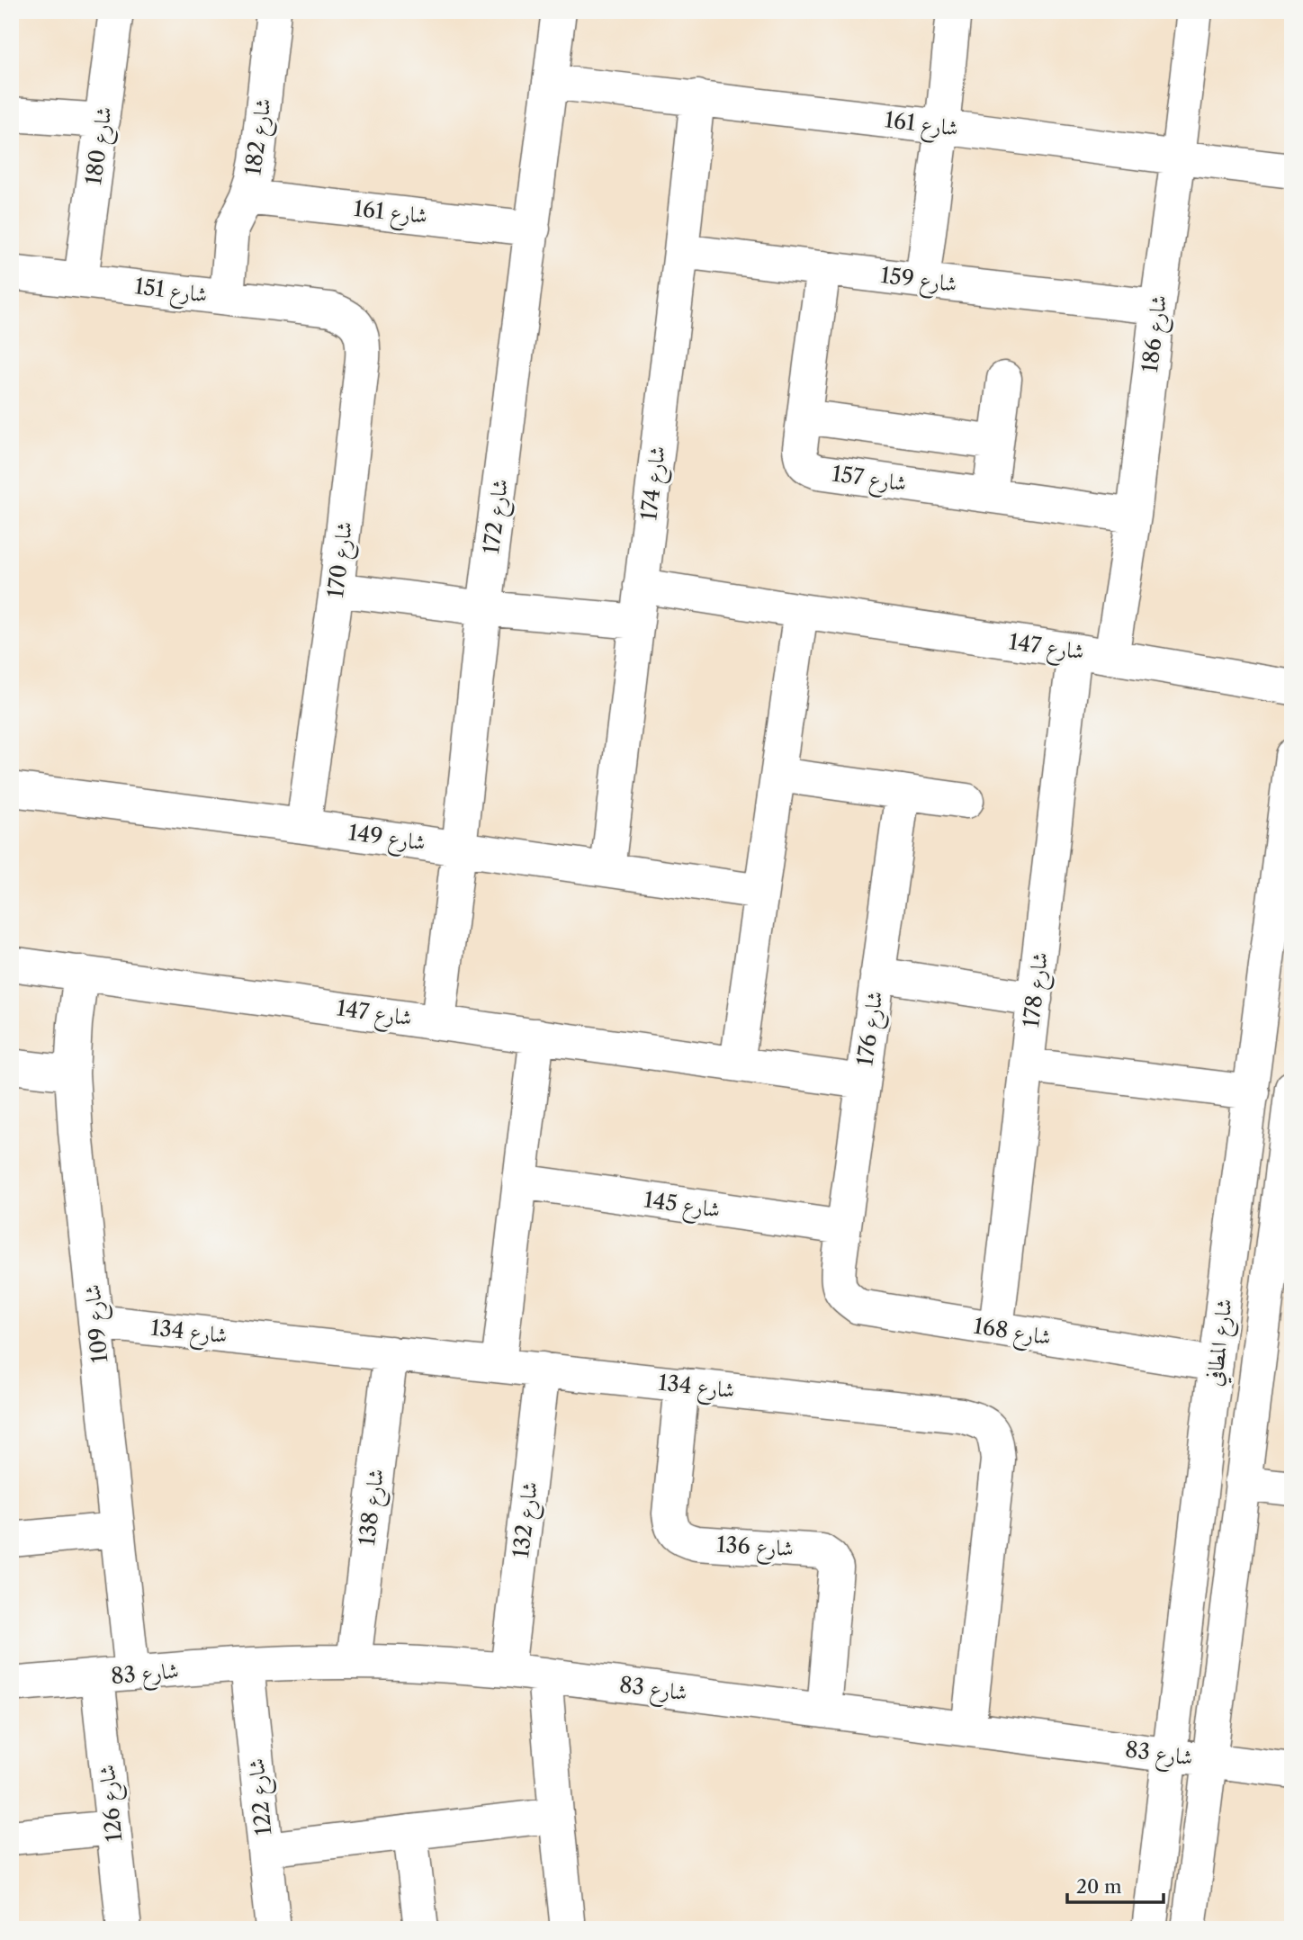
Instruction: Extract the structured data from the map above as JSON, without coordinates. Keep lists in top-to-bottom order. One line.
{"streets":{"street":["شارع 161","شارع 182","شارع 180","شارع 159","شارع 151","شارع 186","شارع 157","شارع 174","شارع 172","شارع 170","شارع 147","شارع 149","شارع 178","شارع 176","شارع 145","شارع 109","شارع 134","شارع 168","شارع المطافي","شارع 138","شارع 132","شارع 136","شارع 83","شارع 122","شارع 126"]},"crossings":[["شارع 161","شارع 182"],["شارع 161","شارع 186"],["شارع 161","شارع 174"],["شارع 161","شارع 172"],["شارع 182","شارع 151"],["شارع 180","شارع 151"],["شارع 159","شارع 186"],["شارع 159","شارع 157"],["شارع 159","شارع 174"],["شارع 151","شارع 170"],["شارع 186","شارع 157"],["شارع 186","شارع 147"],["شارع 174","شارع 147"],["شارع 174","شارع 149"],["شارع 172","شارع 147"],["شارع 172","شارع 149"],["شارع 170","شارع 149"],["شارع 147","شارع 178"],["شارع 147","شارع 176"],["شارع 147","شارع 109"],["شارع 178","شارع 168"],["شارع 176","شارع 145"],["شارع 176","شارع 168"],["شارع 109","شارع 134"],["شارع 109","شارع 83"],["شارع 134","شارع 138"],["شارع 134","شارع 132"],["شارع 134","شارع 136"],["شارع 134","شارع 83"],["شارع 168","شارع المطافي"],["شارع المطافي","شارع 83"],["شارع 138","شارع 83"],["شارع 132","شارع 83"],["شارع 136","شارع 83"],["شارع 83","شارع 122"],["شارع 83","شارع 126"]],"scale_bar":"20 m"}
